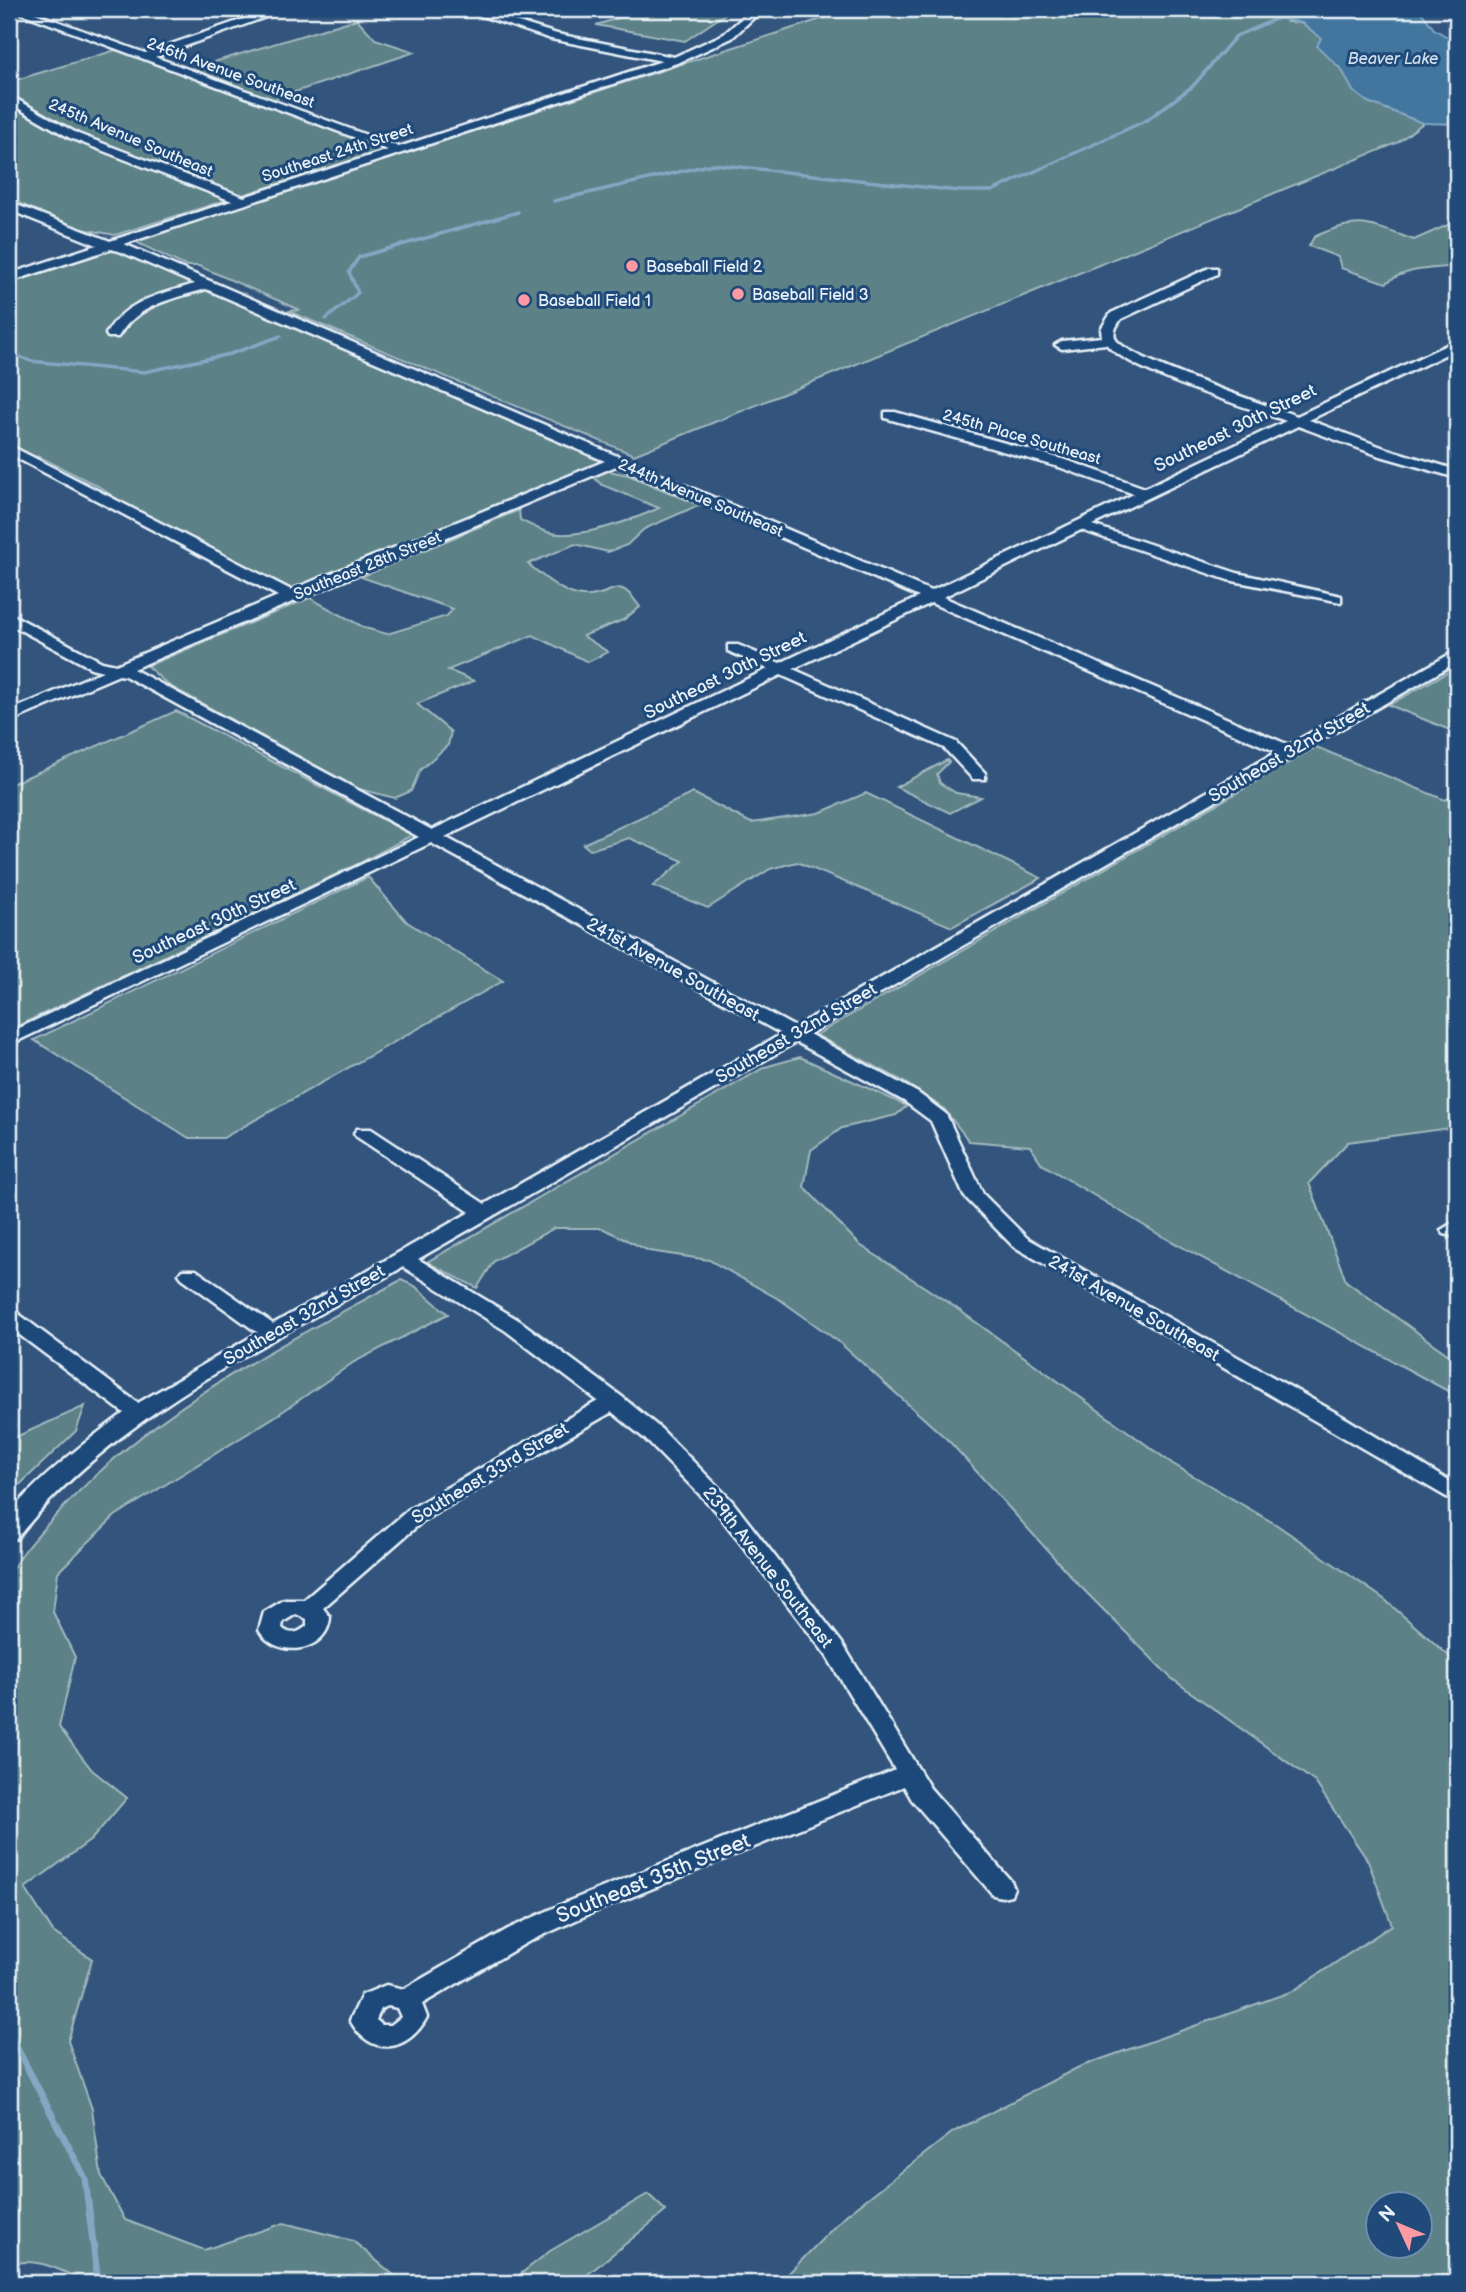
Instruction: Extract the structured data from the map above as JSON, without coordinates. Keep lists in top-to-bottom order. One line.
{"streets":{"street":["246th Avenue Southeast","245th Avenue Southeast","Southeast 24th Street","Southeast 30th Street","245th Place Southeast","244th Avenue Southeast","Southeast 28th Street","Southeast 32nd Street","241st Avenue Southeast","Southeast 33rd Street","239th Avenue Southeast","Southeast 35th Street"]},"crossings":[["246th Avenue Southeast","Southeast 24th Street"],["245th Avenue Southeast","Southeast 24th Street"],["Southeast 24th Street","244th Avenue Southeast"],["Southeast 30th Street","245th Place Southeast"],["Southeast 30th Street","244th Avenue Southeast"],["Southeast 30th Street","241st Avenue Southeast"],["244th Avenue Southeast","Southeast 28th Street"],["244th Avenue Southeast","Southeast 32nd Street"],["Southeast 28th Street","241st Avenue Southeast"],["Southeast 32nd Street","241st Avenue Southeast"],["Southeast 32nd Street","239th Avenue Southeast"],["Southeast 33rd Street","239th Avenue Southeast"],["239th Avenue Southeast","Southeast 35th Street"]],"water":["Beaver Lake"],"places":["Baseball Field 2","Baseball Field 3","Baseball Field 1"],"north":"top left"}
